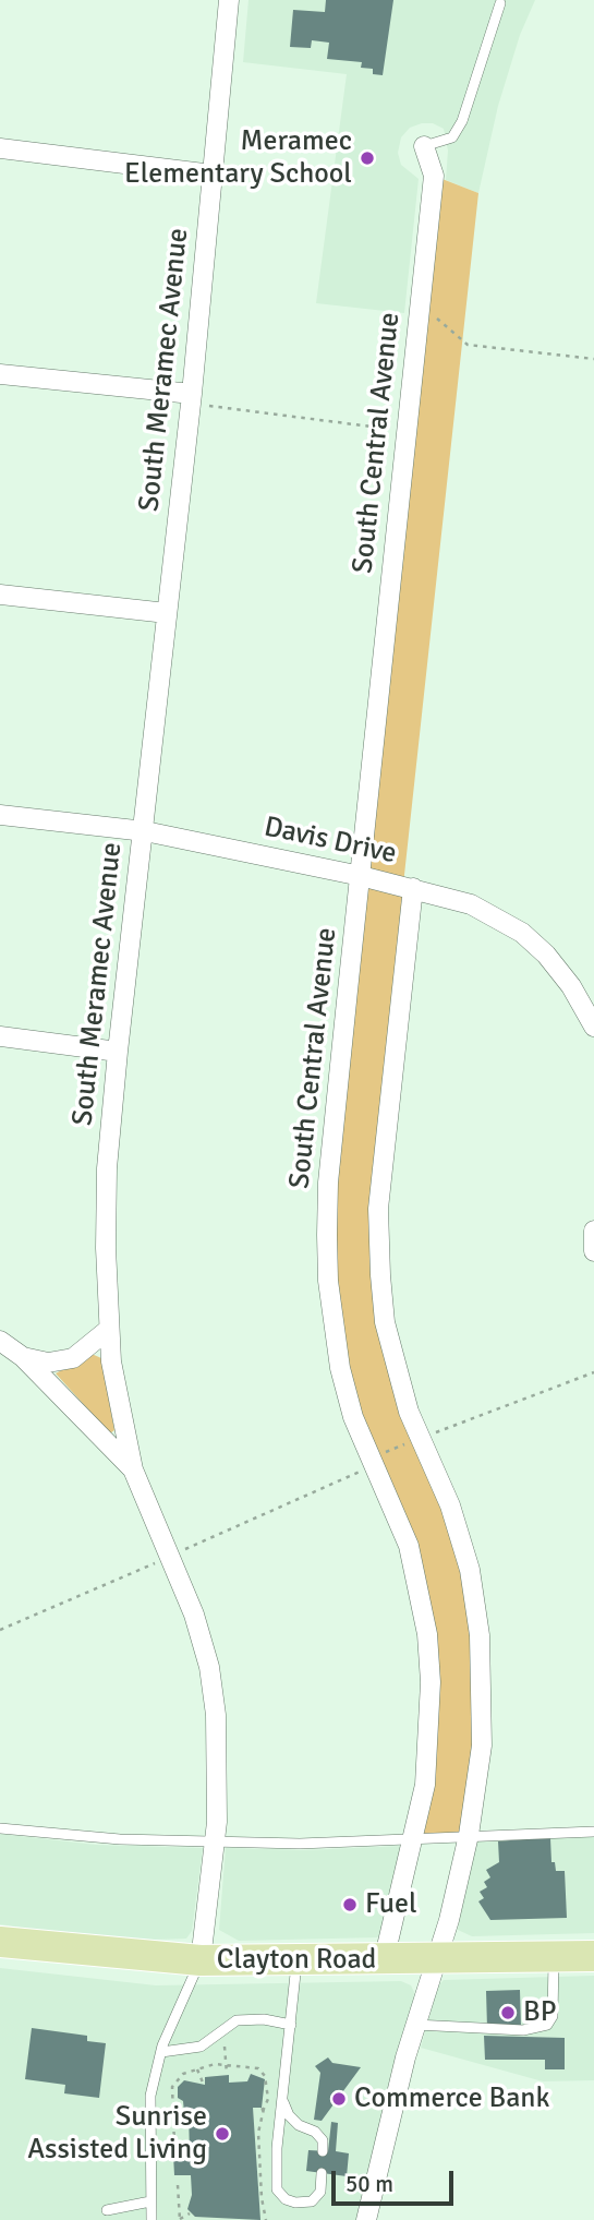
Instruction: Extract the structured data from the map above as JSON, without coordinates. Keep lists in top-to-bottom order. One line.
{"streets":{"main road":["Clayton Road"],"street":["South Meramec Avenue","South Central Avenue","Davis Drive"]},"crossings":[["South Meramec Avenue","Davis Drive"],["South Meramec Avenue","Clayton Road"],["South Central Avenue","Davis Drive"],["South Central Avenue","Clayton Road"]],"places":["Meramec Elementary School","Fuel","BP","Commerce Bank","Sunrise Assisted Living"],"scale_bar":"50 m"}
